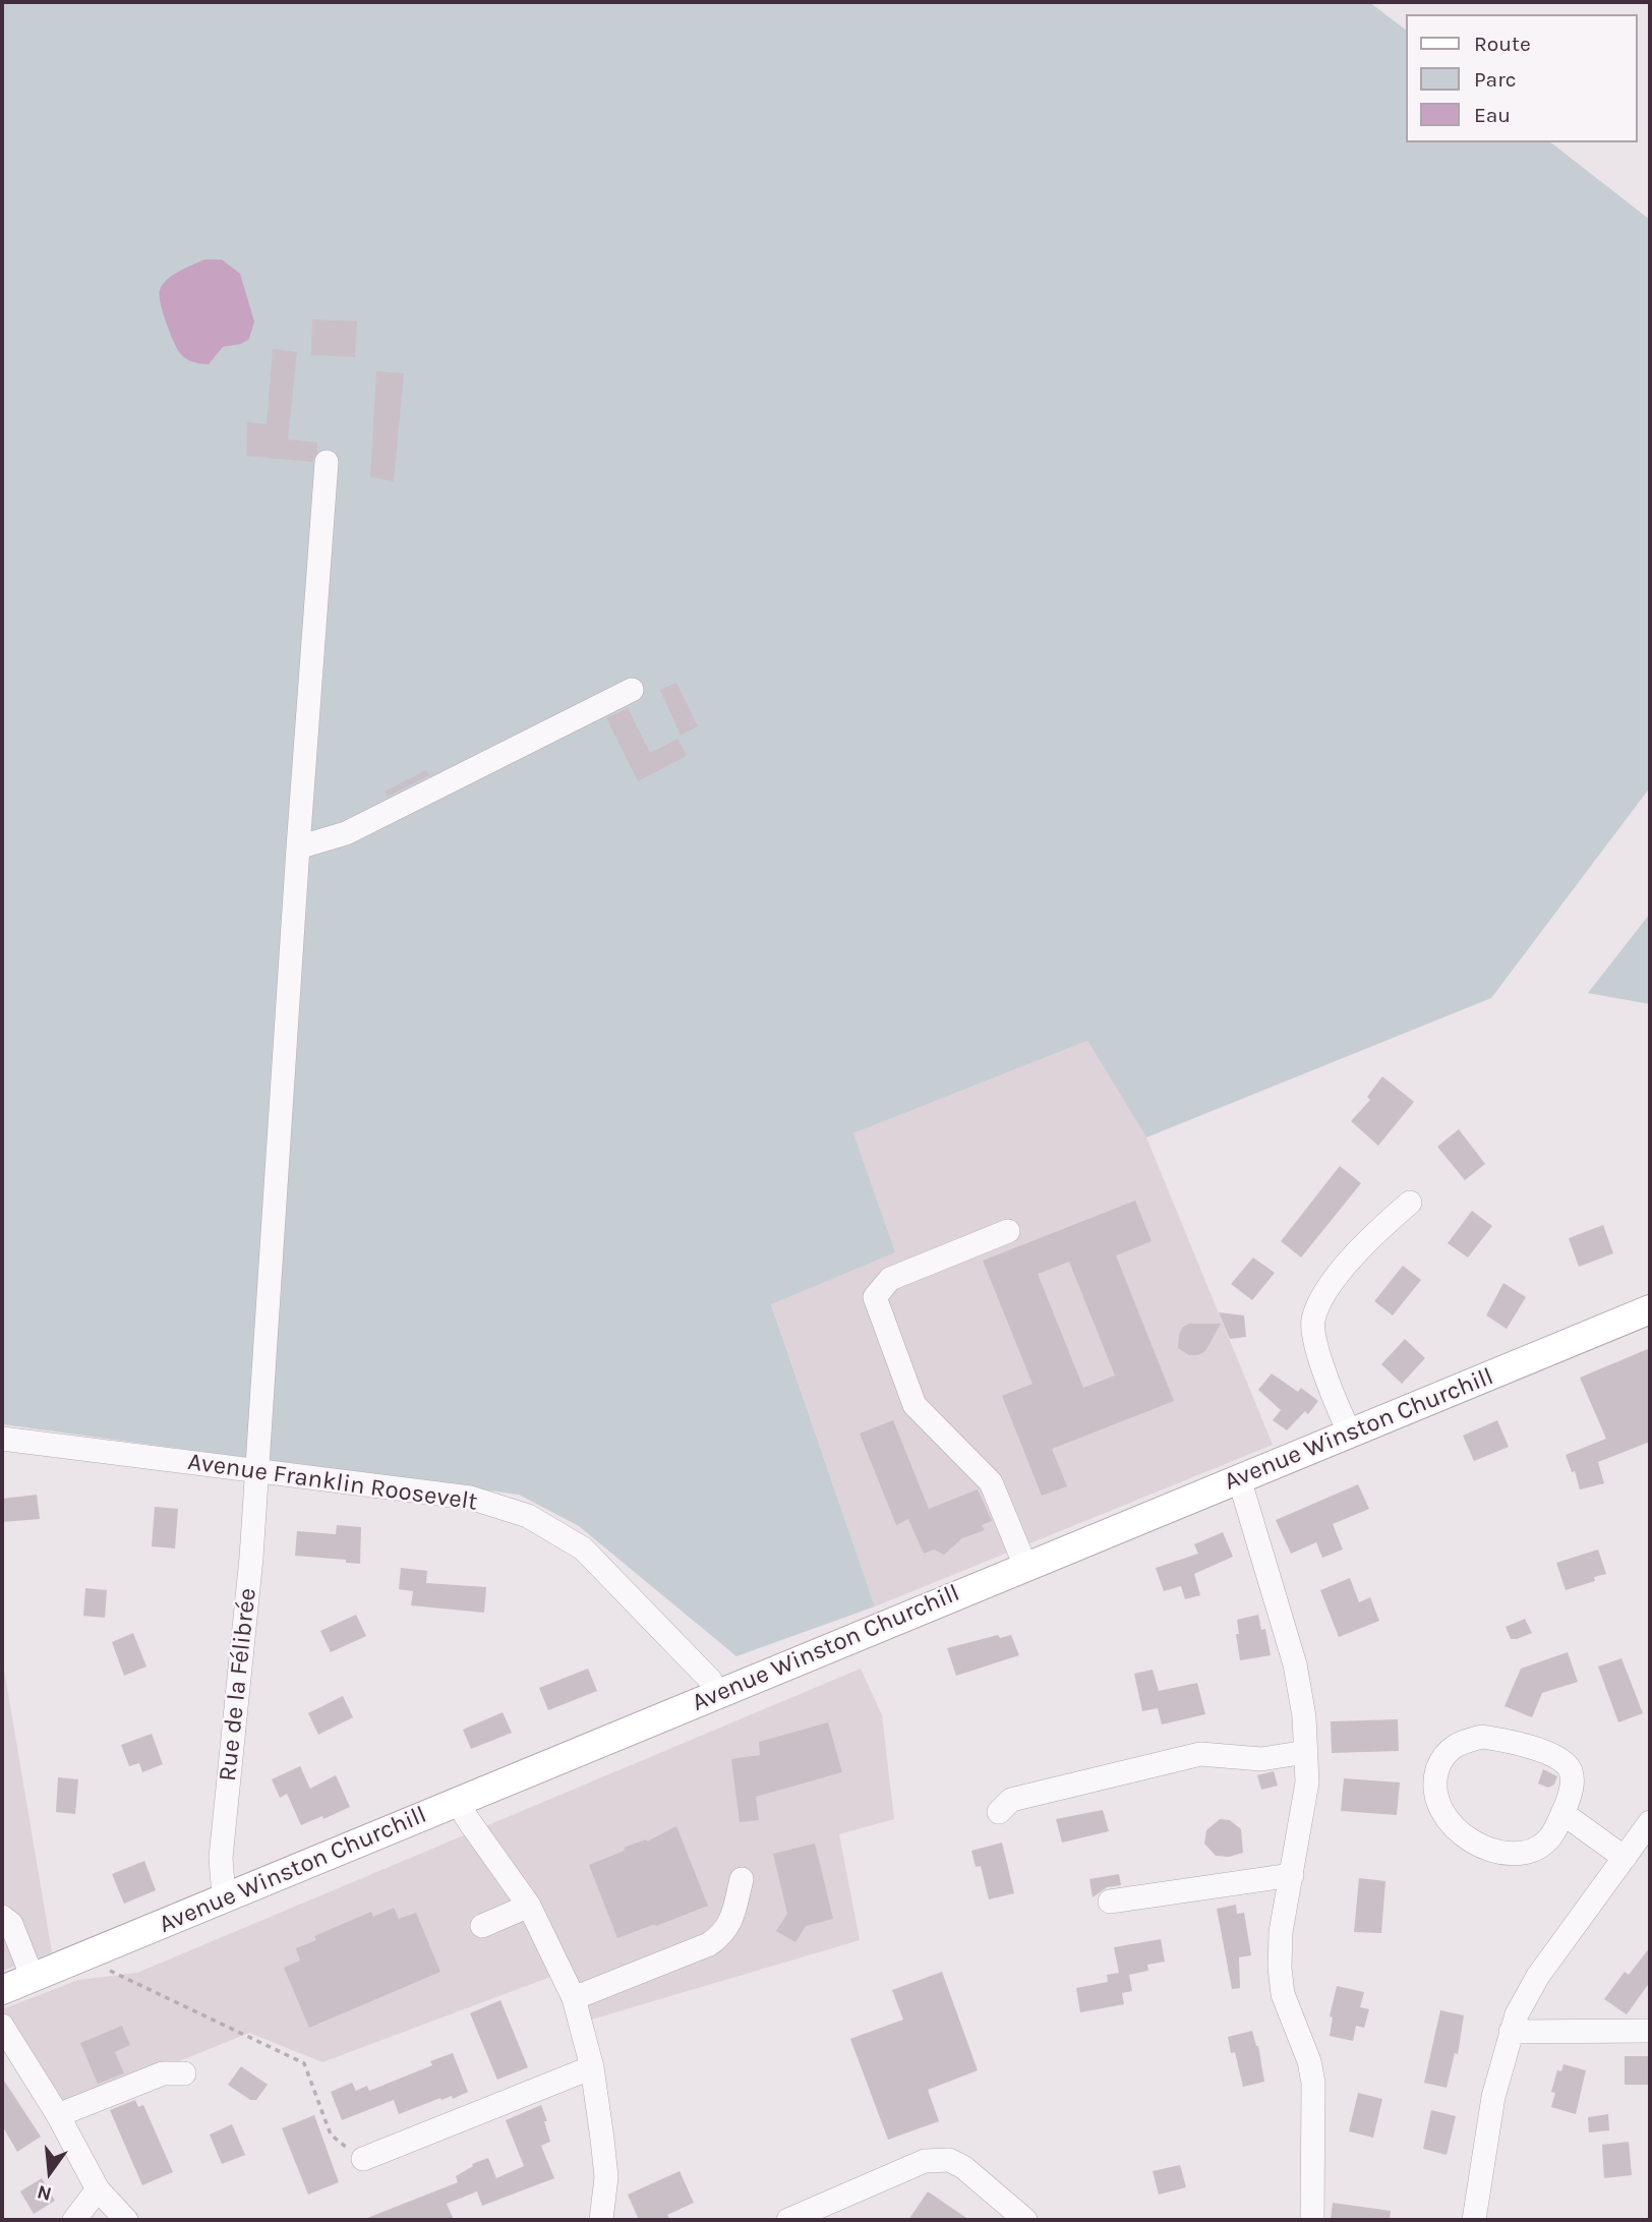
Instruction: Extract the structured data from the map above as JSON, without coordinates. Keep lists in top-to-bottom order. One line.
{"streets":{"main road":["Avenue Winston Churchill"],"street":["Avenue Franklin Roosevelt","Rue de la Félibrée"]},"crossings":[["Avenue Winston Churchill","Avenue Franklin Roosevelt"],["Avenue Winston Churchill","Rue de la Félibrée"],["Avenue Franklin Roosevelt","Rue de la Félibrée"]],"legend":["Route","Parc","Eau"],"north":"bottom"}
